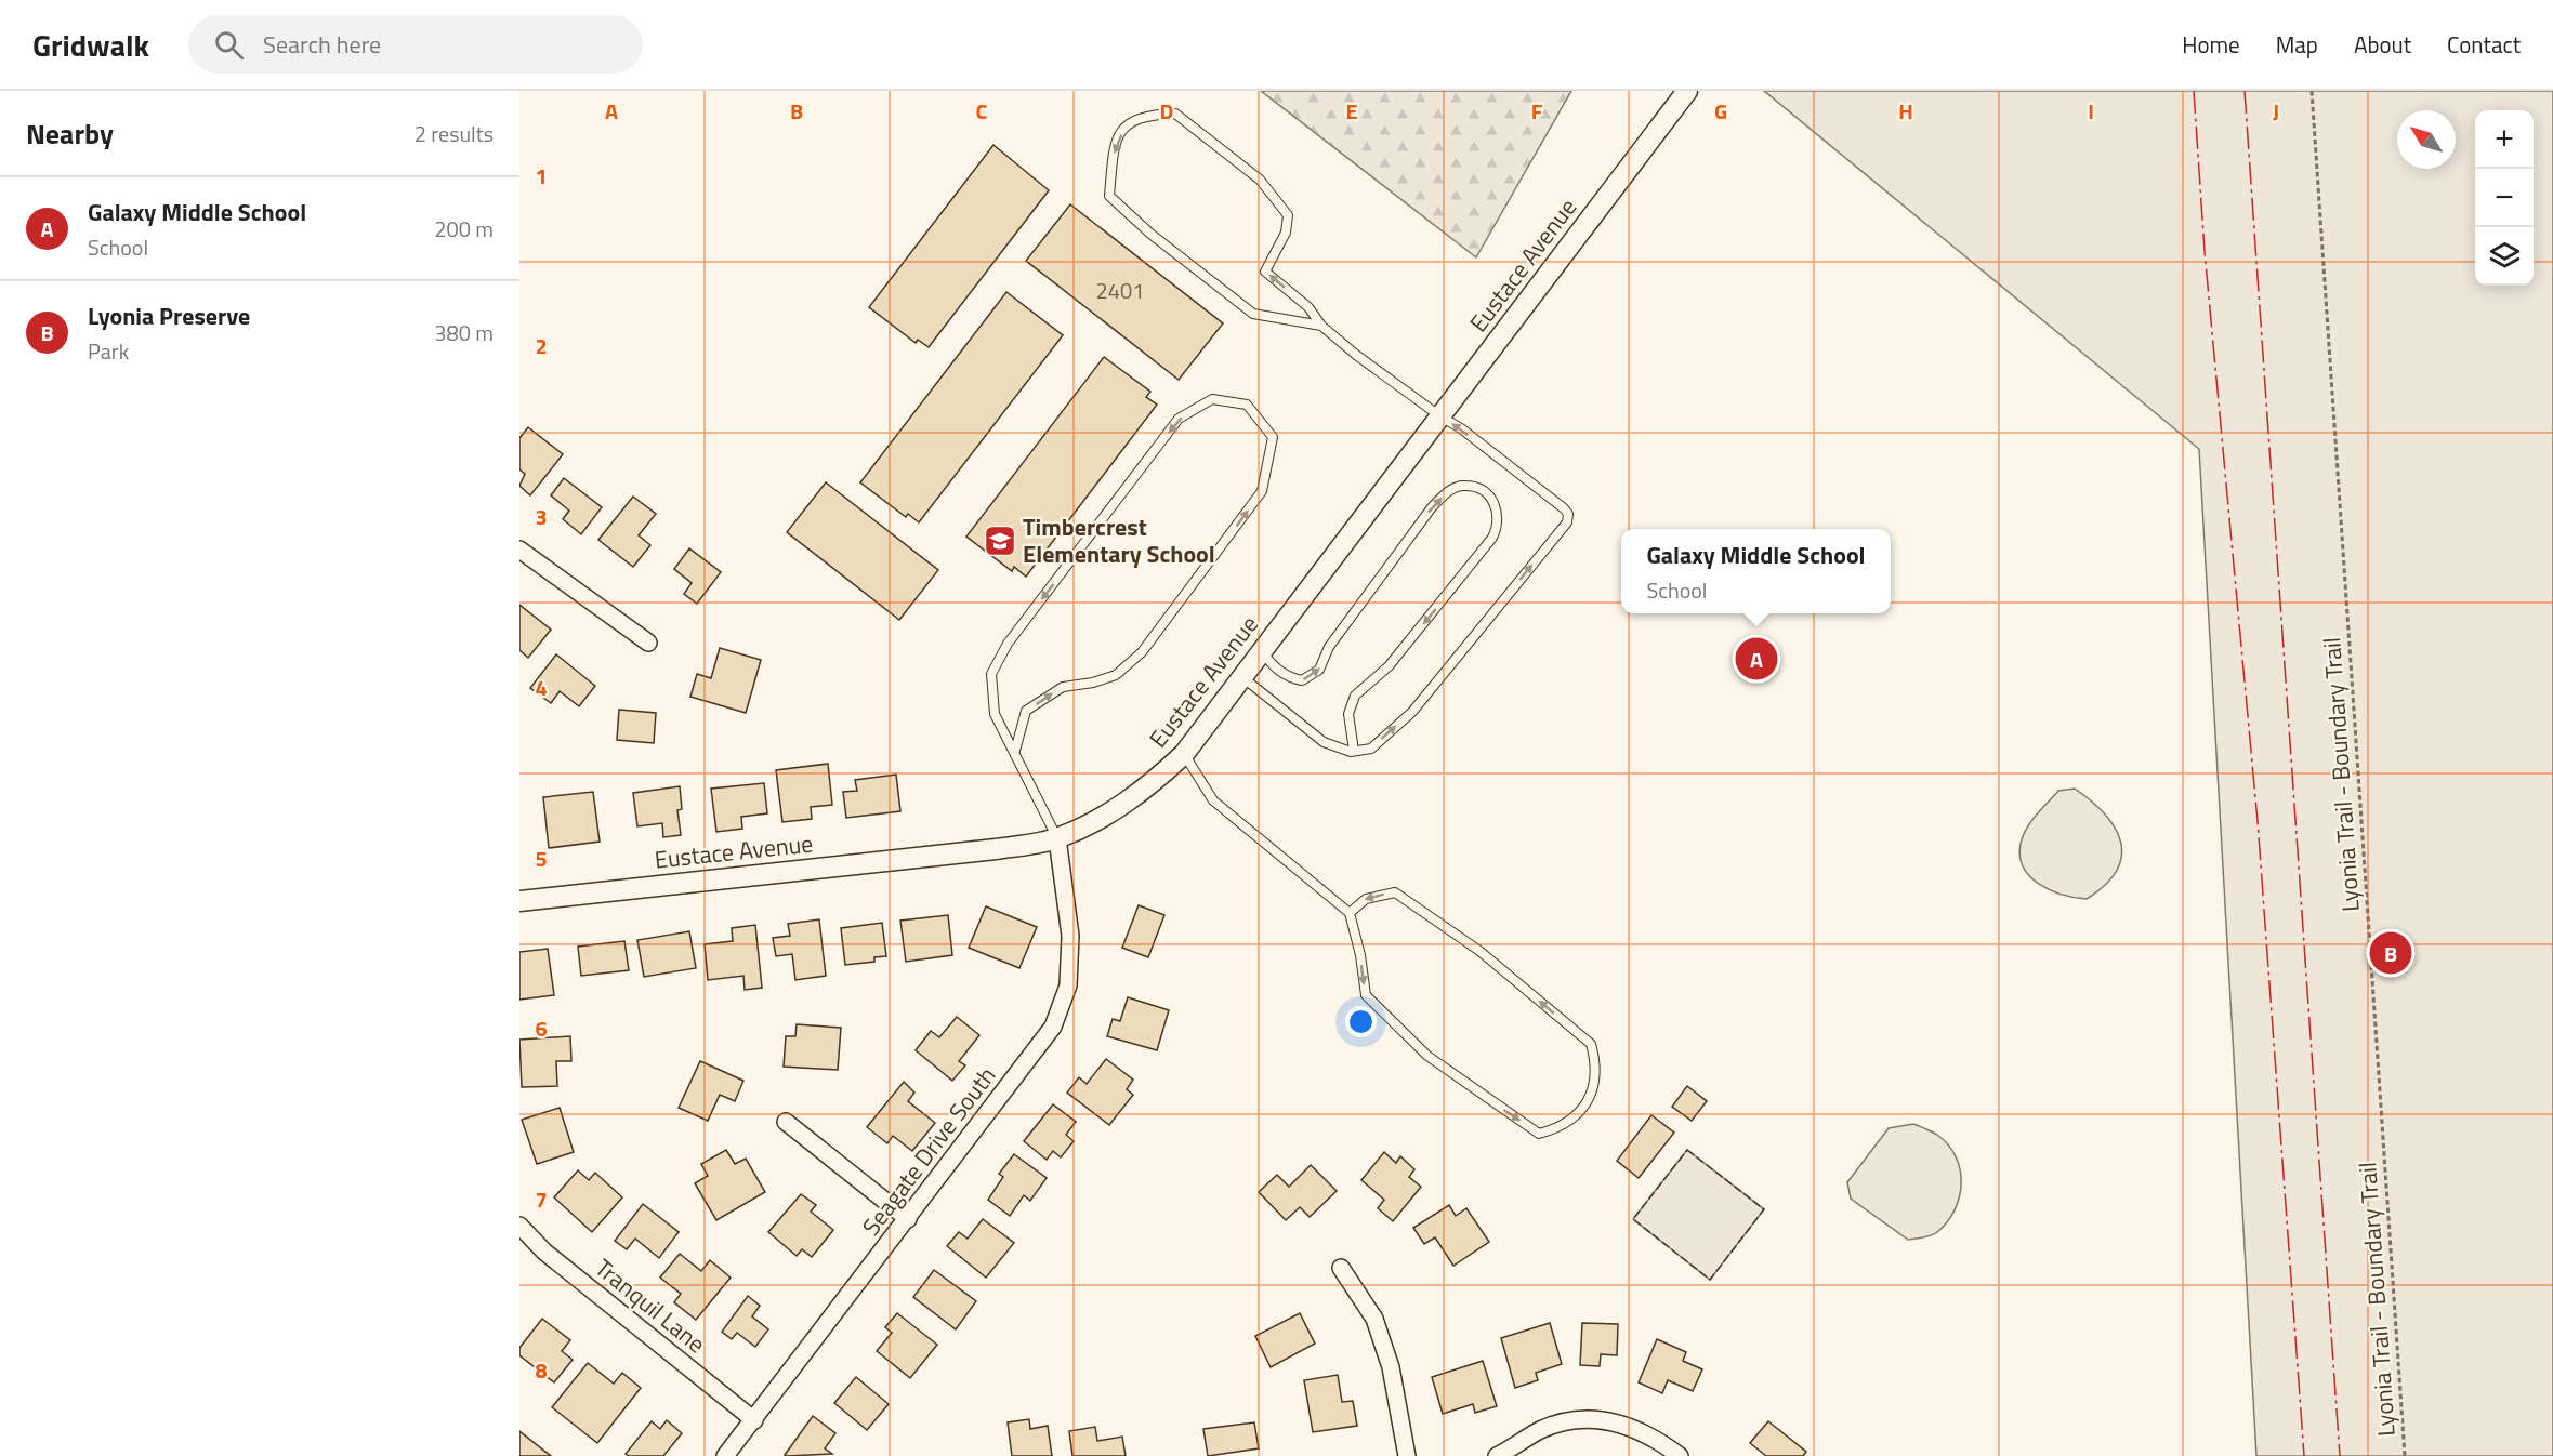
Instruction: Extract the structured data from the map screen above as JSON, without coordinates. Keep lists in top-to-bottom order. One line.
{"streets":{"street":["Eustace Avenue","Seagate Drive South","Tranquil Lane"],"path":["Lyonia Trail - Boundary Trail"]},"crossings":[["Eustace Avenue","Seagate Drive South"],["Seagate Drive South","Tranquil Lane"]],"places":{"school or university":["Timbercrest Elementary School"]},"house_numbers":["2401"],"north":"top left","page":{"header":"Gridwalk","search":"Search here","nav":["Home","Map","About","Contact"],"heading":["Nearby","2 results"],"map_buttons":["+","−"],"list":[{"mark":"A","name":"Galaxy Middle School","note":"School","value":"200 m"},{"mark":"B","name":"Lyonia Preserve","note":"Park","value":"380 m"}],"popup":["Galaxy Middle School","School"],"pins":["A","B"]},"grid":{"columns":["A","B","C","D","E","F","G","H","I","J"],"rows":["1","2","3","4","5","6","7","8"]}}
